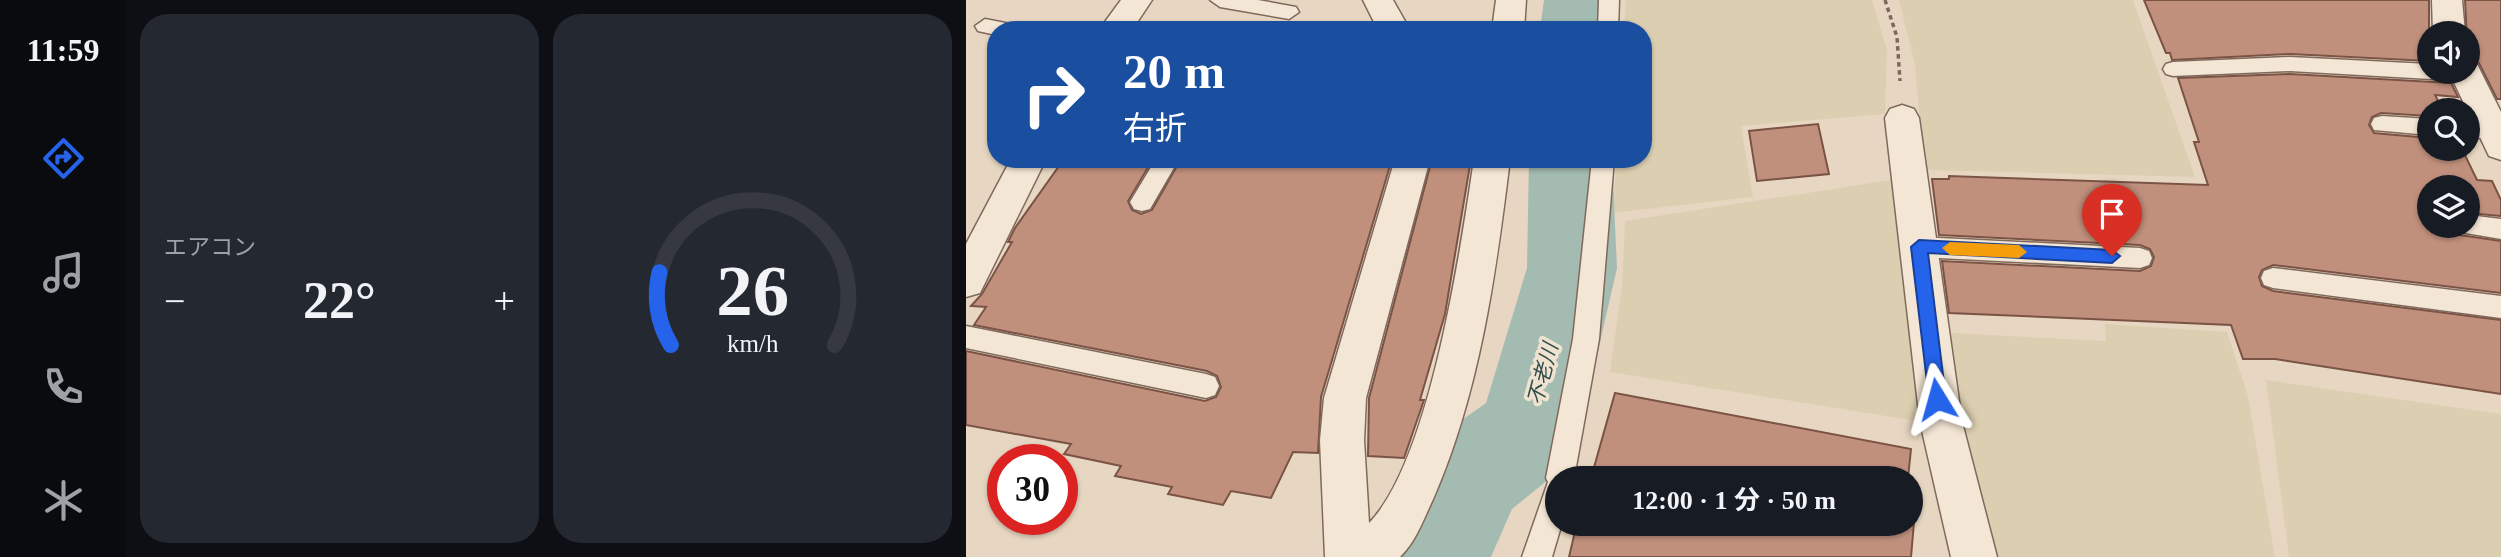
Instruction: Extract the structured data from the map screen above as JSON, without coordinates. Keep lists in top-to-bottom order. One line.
{"water":["不老川"],"page":{"tabs":"11:59","tile":"エアコン","turn":["20 m","右折"],"heat":["−","22°","+"],"limit":"30","trip":"12:00 · 1 分 · 50 m","gauge":["26","km/h"]}}
